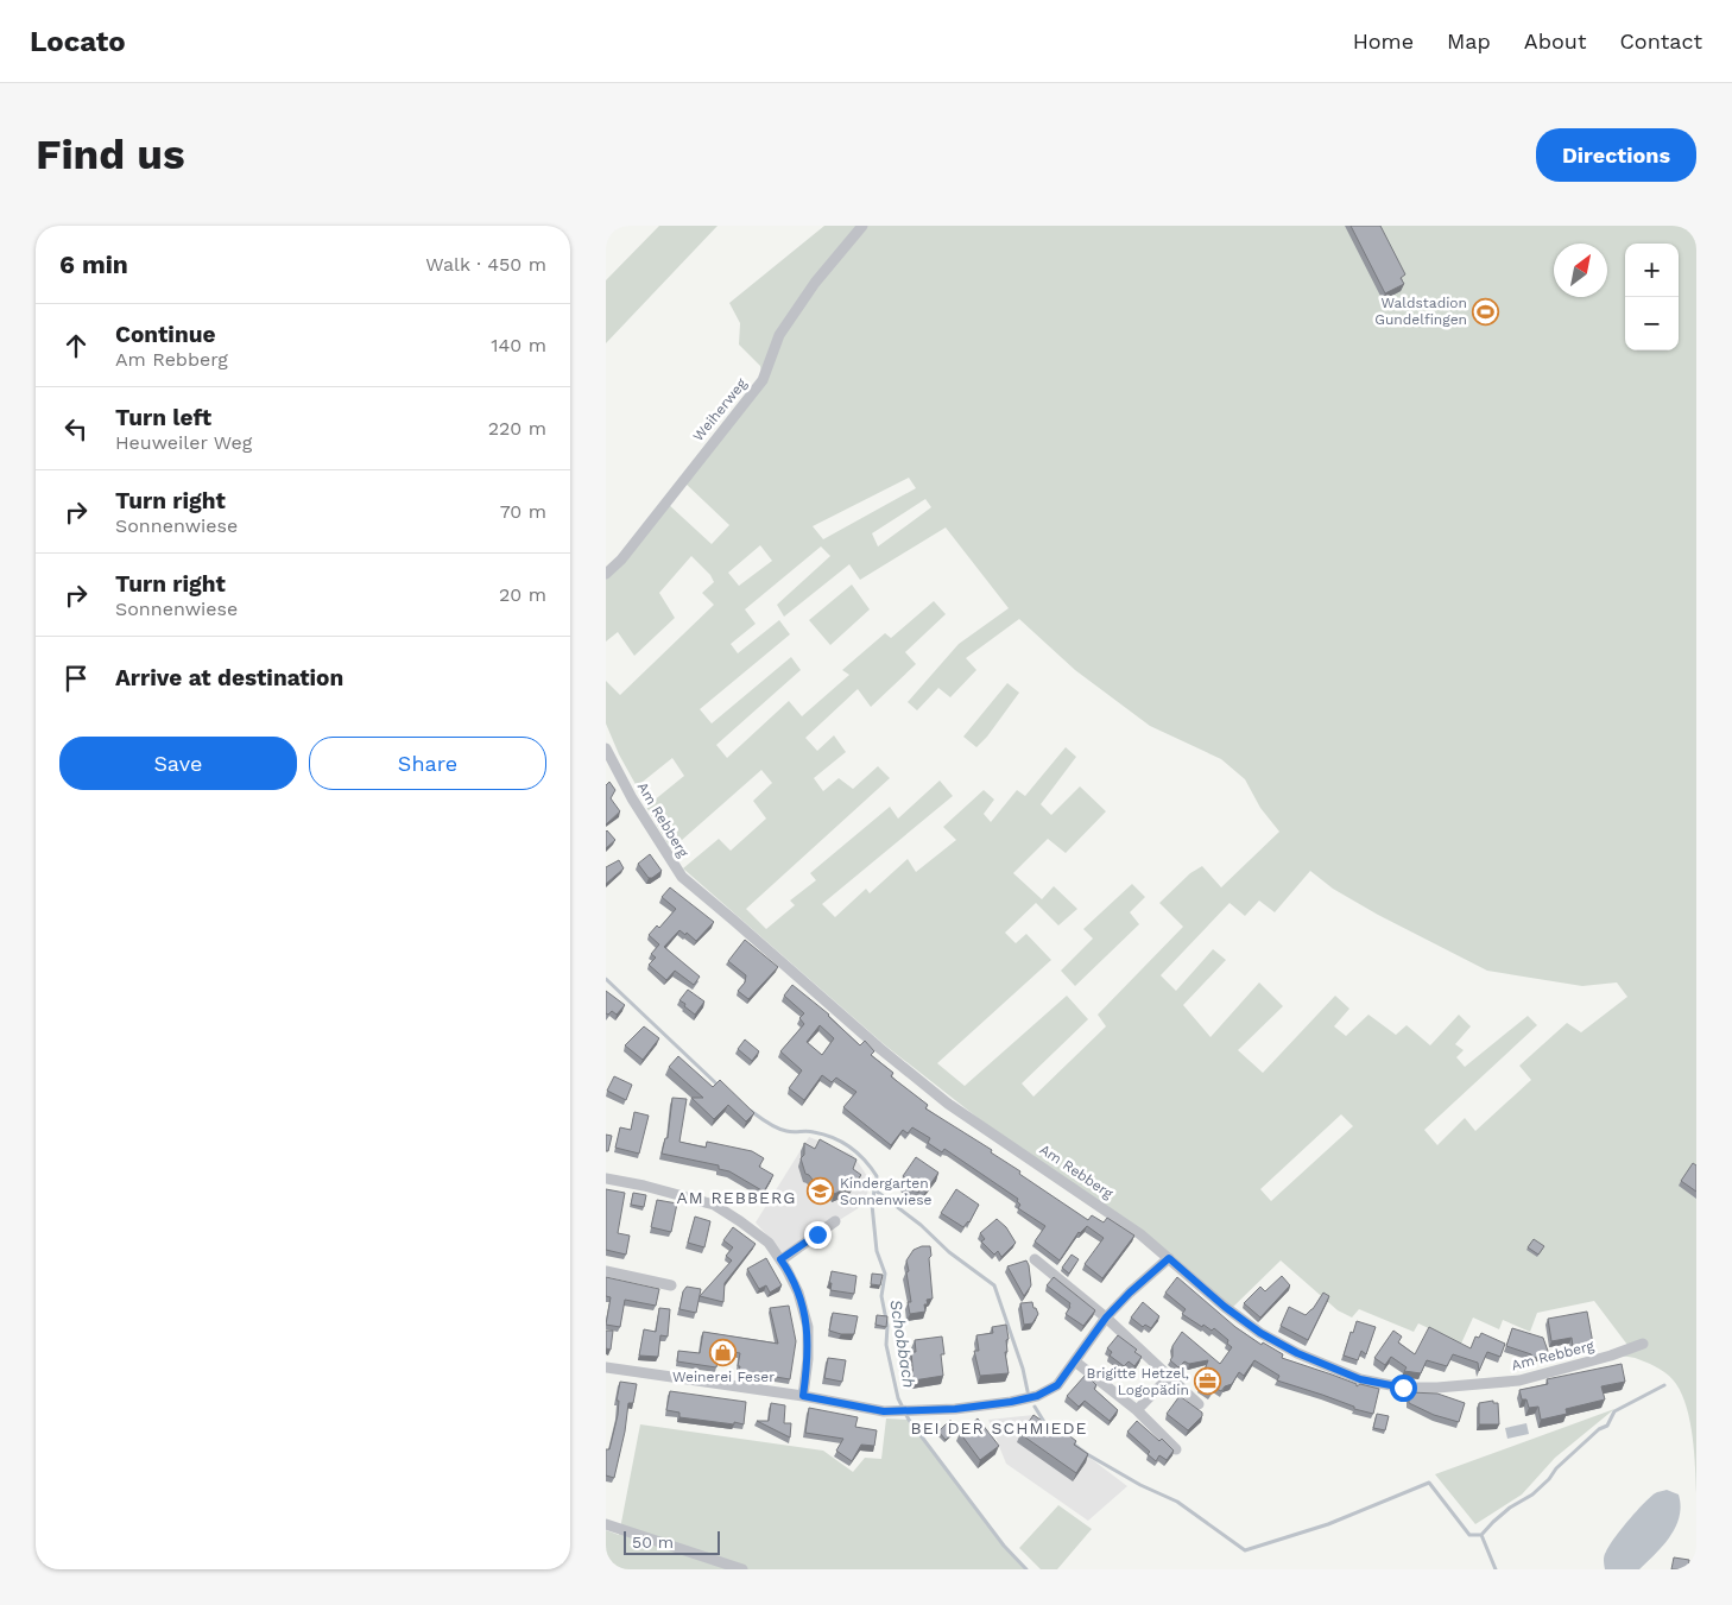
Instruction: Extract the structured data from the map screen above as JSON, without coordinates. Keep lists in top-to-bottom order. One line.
{"streets":{"street":["Weiherweg","Am Rebberg"]},"districts":["AM REBBERG","BEI DER SCHMIEDE"],"water":["Schobbach"],"places":{"sports":["Waldstadion Gundelfingen"],"school or university":["Kindergarten Sonnenwiese"],"shop":["Weinerei Feser"],"office":["Brigitte Hetzel, Logopädin"]},"scale_bar":"50 m","north":"top right","page":{"header":"Locato","nav":["Home","Map","About","Contact"],"buttons":["Directions",["Save","Share"]],"title":"Find us","heading":["6 min","Walk · 450 m"],"map_buttons":["+","−"],"list":[["Continue","Am Rebberg","140 m"],["Turn left","Heuweiler Weg","220 m"],["Turn right","Sonnenwiese","70 m"],["Turn right","Sonnenwiese","20 m"],"Arrive at destination"],"scale":"50 m"}}
